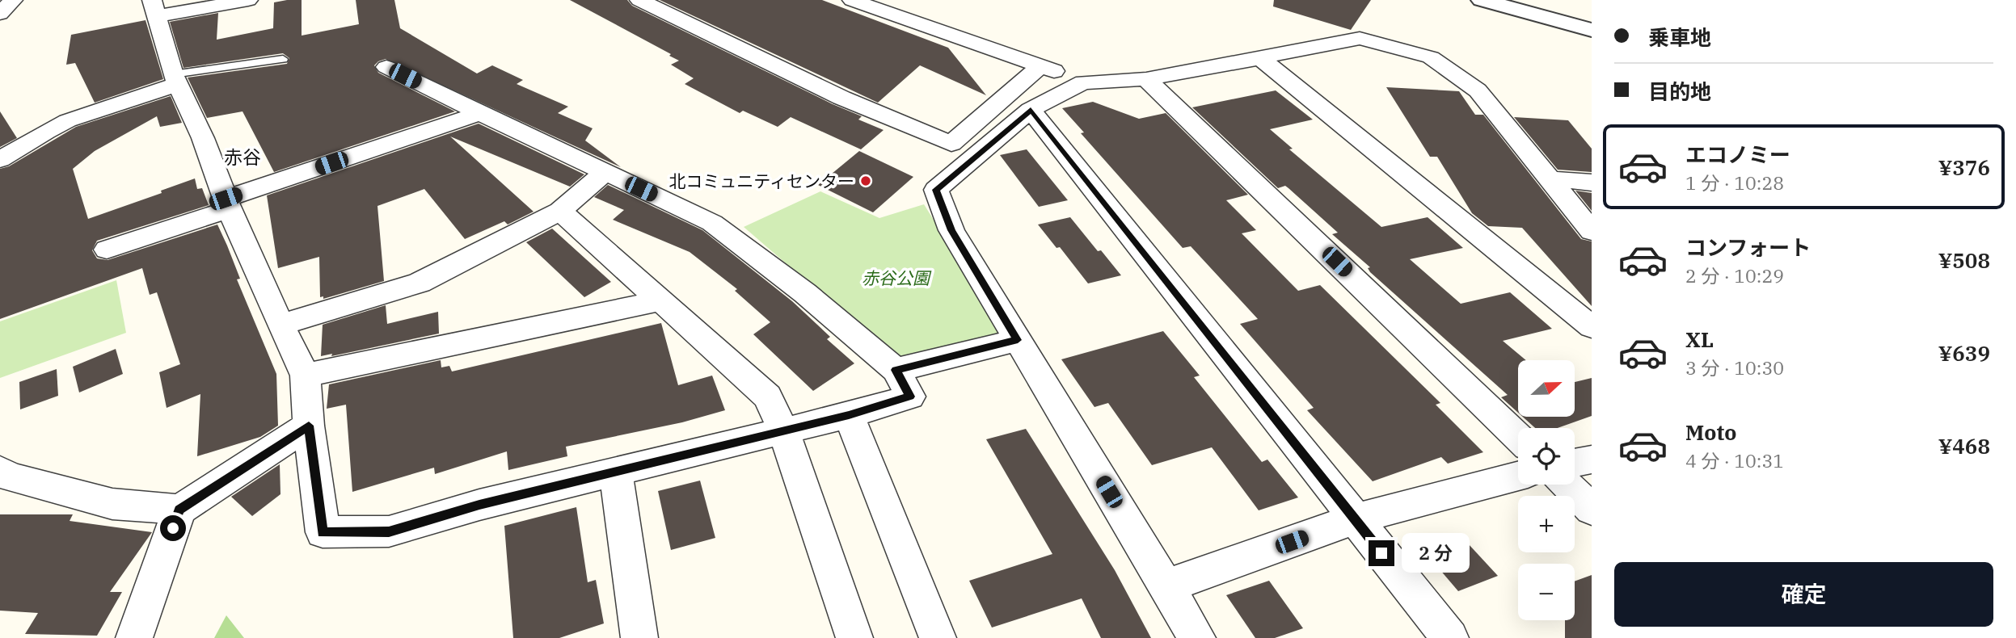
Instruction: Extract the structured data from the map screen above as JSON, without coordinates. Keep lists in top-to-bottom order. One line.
{"districts":["赤谷"],"parks":["赤谷公園"],"places":["北コミュニティセンター"],"north":"right","page":{"banner":["乗車地","目的地"],"list":[{"name":"エコノミー","note":"1 分 · 10:28","value":"¥376"},{"name":"コンフォート","note":"2 分 · 10:29","value":"¥508"},{"name":"XL","note":"3 分 · 10:30","value":"¥639"},{"name":"Moto","note":"4 分 · 10:31","value":"¥468"}],"map_buttons":["+","−"],"bubble":"2 分","buttons":"確定"}}
